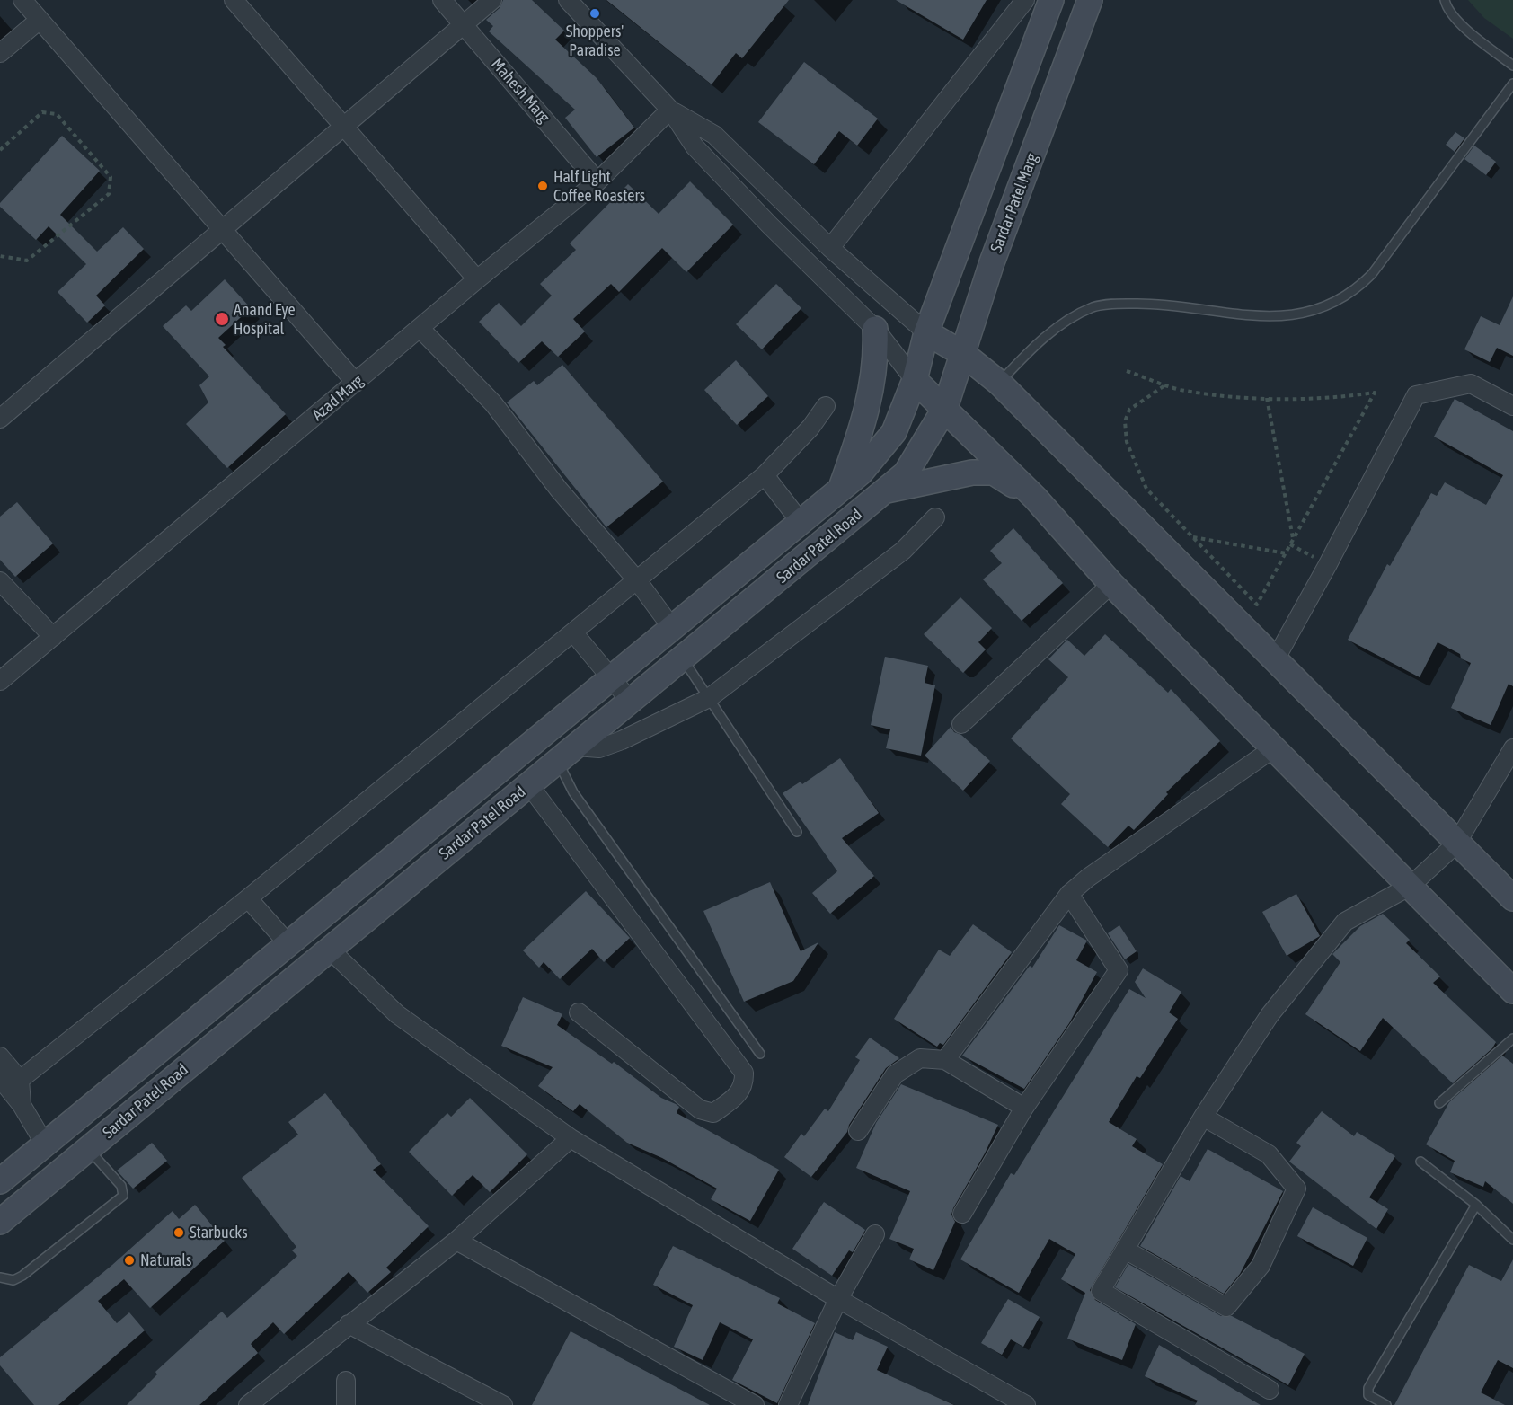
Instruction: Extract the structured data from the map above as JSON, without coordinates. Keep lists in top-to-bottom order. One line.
{"streets":{"street":["Mahesh Marg","Sardar Patel Marg","Azad Marg","Sardar Patel Road"]},"crossings":[["Mahesh Marg","Azad Marg"],["Sardar Patel Marg","Sardar Patel Road"]],"places":["Shoppers' Paradise","Half Light Coffee Roasters","Anand Eye Hospital","Starbucks","Naturals"]}
